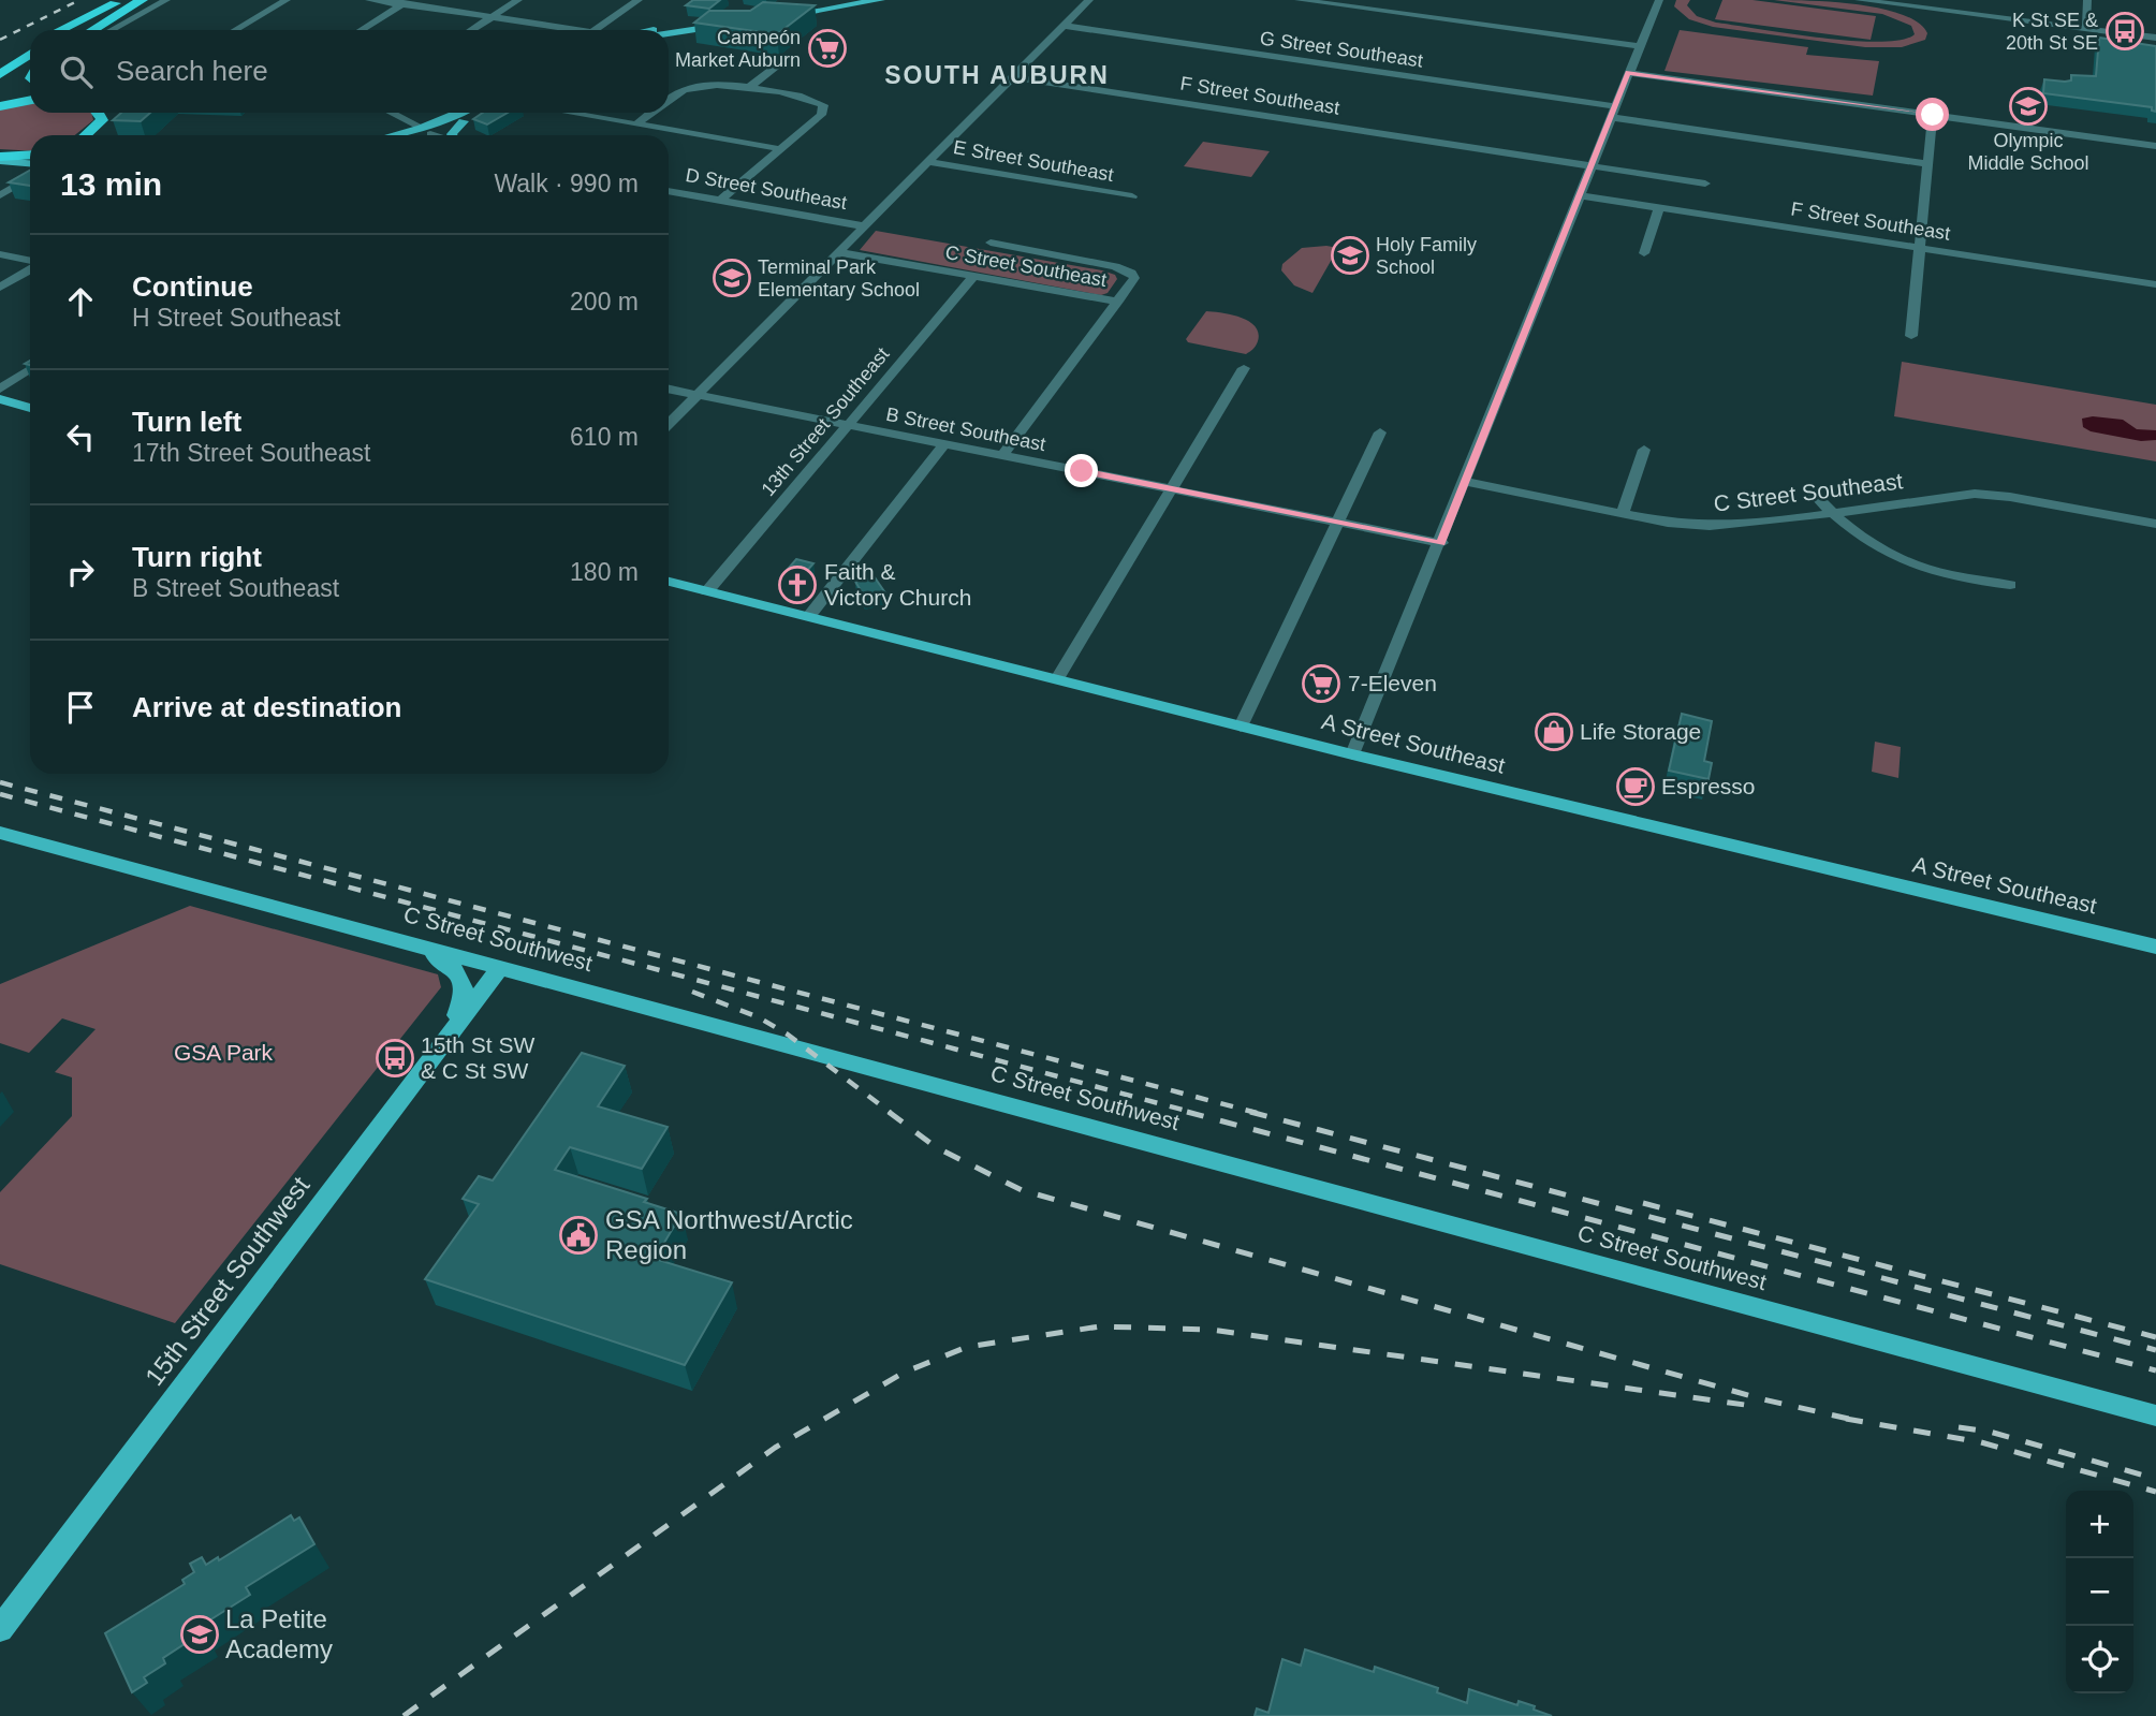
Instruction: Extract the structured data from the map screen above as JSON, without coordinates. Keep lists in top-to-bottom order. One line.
{"streets":{"main road":["A Street Southeast","C Street Southwest","15th Street Southwest"],"street":["G Street Southeast","F Street Southeast","E Street Southeast","D Street Southeast","C Street Southeast","13th Street Southeast","B Street Southeast"]},"crossings":[["C Street Southeast","13th Street Southeast"],["13th Street Southeast","B Street Southeast"],["13th Street Southeast","A Street Southeast"],["C Street Southwest","15th Street Southwest"]],"districts":["SOUTH AUBURN"],"parks":["GSA Park"],"places":{"bus stop":["K St SE & 20th St SE","15th St SW & C St SW"],"supermarket":["Campeón Market Auburn","7-Eleven"],"school or university":["Olympic Middle School","Holy Family School","Terminal Park Elementary School","La Petite Academy"],"church":["Faith & Victory Church"],"shop":["Life Storage"],"cafe":["Espresso"],"public building":["GSA Northwest/Arctic Region"]},"page":{"search":"Search here","heading":["13 min","Walk · 990 m"],"list":[["Continue","H Street Southeast","200 m"],["Turn left","17th Street Southeast","610 m"],["Turn right","B Street Southeast","180 m"],"Arrive at destination"],"map_buttons":["+","−"]}}
